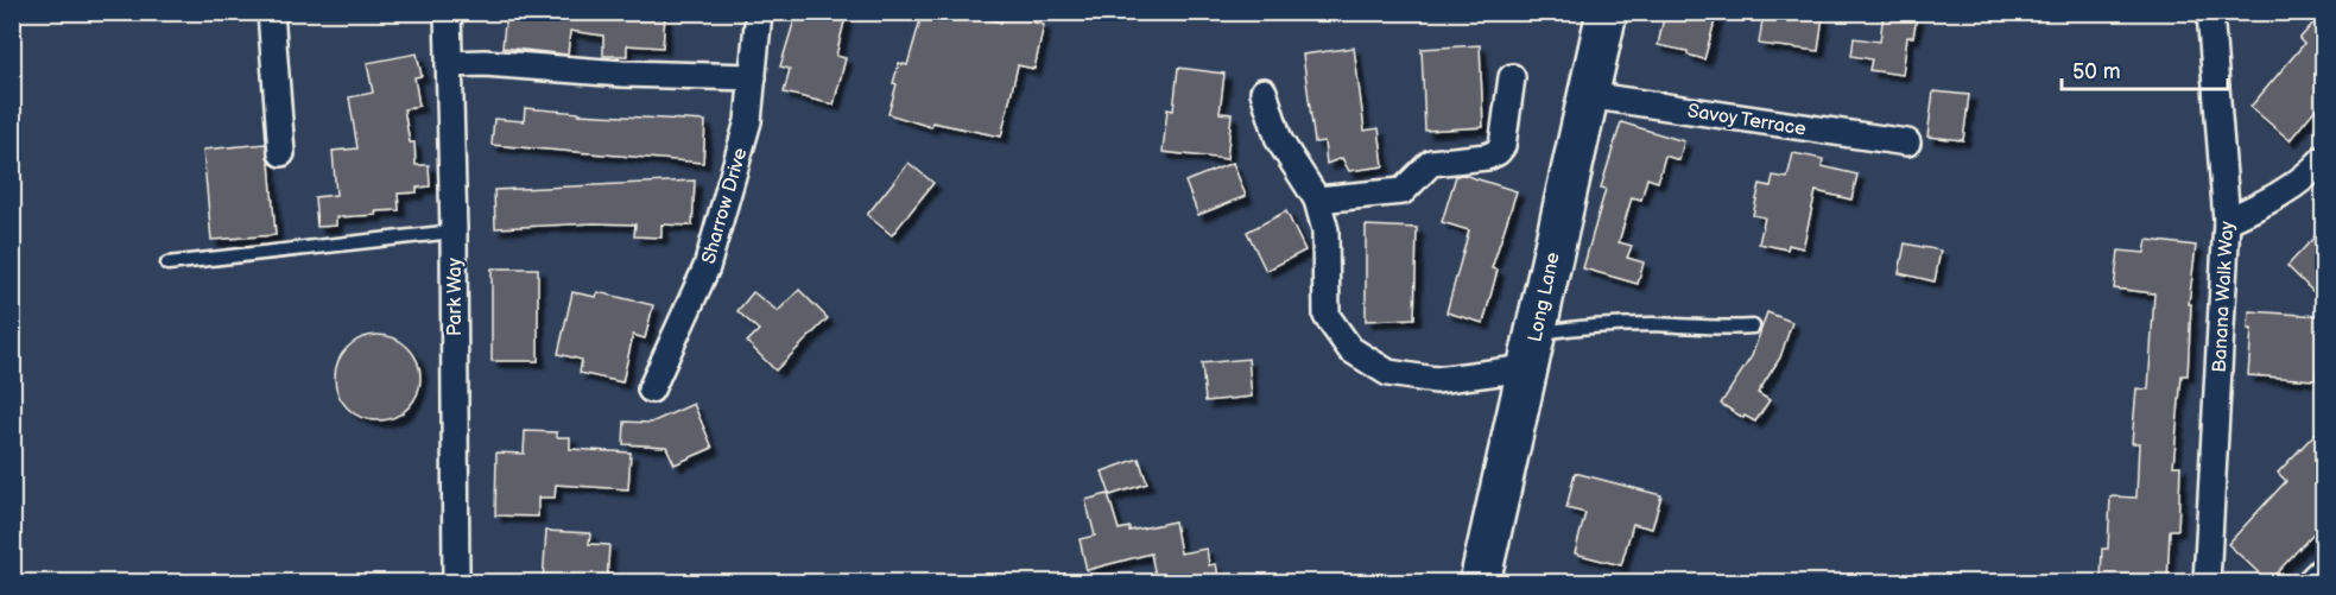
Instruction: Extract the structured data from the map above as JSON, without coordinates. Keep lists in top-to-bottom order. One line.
{"streets":{"main road":["Long Lane"],"street":["Savoy Terrace","Sharrow Drive","Park Way","Banana Walk Way"]},"crossings":[["Savoy Terrace","Long Lane"]],"scale_bar":"50 m"}
